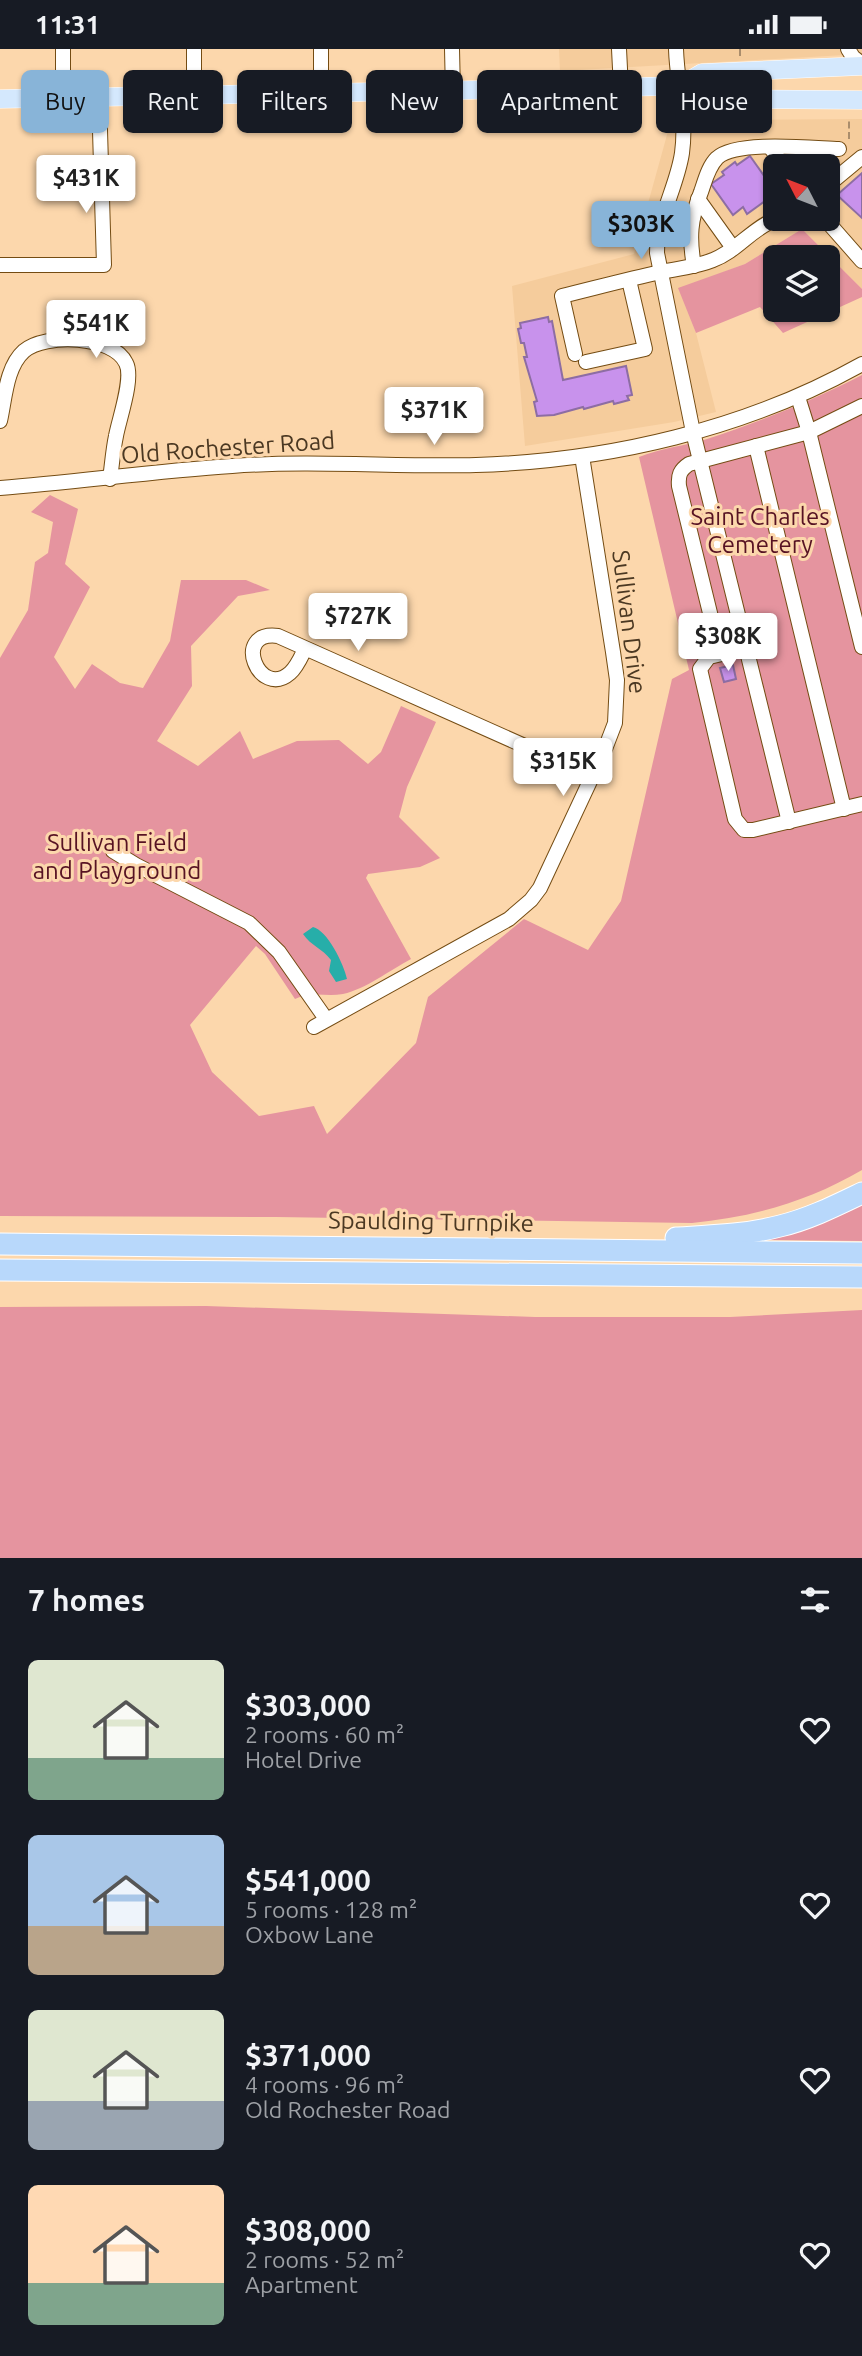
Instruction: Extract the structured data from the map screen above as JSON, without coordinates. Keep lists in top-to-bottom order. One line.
{"streets":{"highway":["Spaulding Turnpike"],"street":["Old Rochester Road","Sullivan Drive"]},"crossings":[["Old Rochester Road","Sullivan Drive"]],"parks":["Saint Charles Cemetery","Sullivan Field and Playground"],"north":"top left","page":{"status":"11:31","chip":["Buy","Rent","Filters","New","Apartment","House"],"price":["$431K","$303K","$541K","$371K","$727K","$308K","$315K"],"heading":"7 homes","list":[{"name":"$303,000","note":"2 rooms · 60 m² · Hotel Drive"},{"name":"$541,000","note":"5 rooms · 128 m² · Oxbow Lane"},{"name":"$371,000","note":"4 rooms · 96 m² · Old Rochester Road"},{"name":"$308,000","note":"2 rooms · 52 m² · Apartment"}]}}
